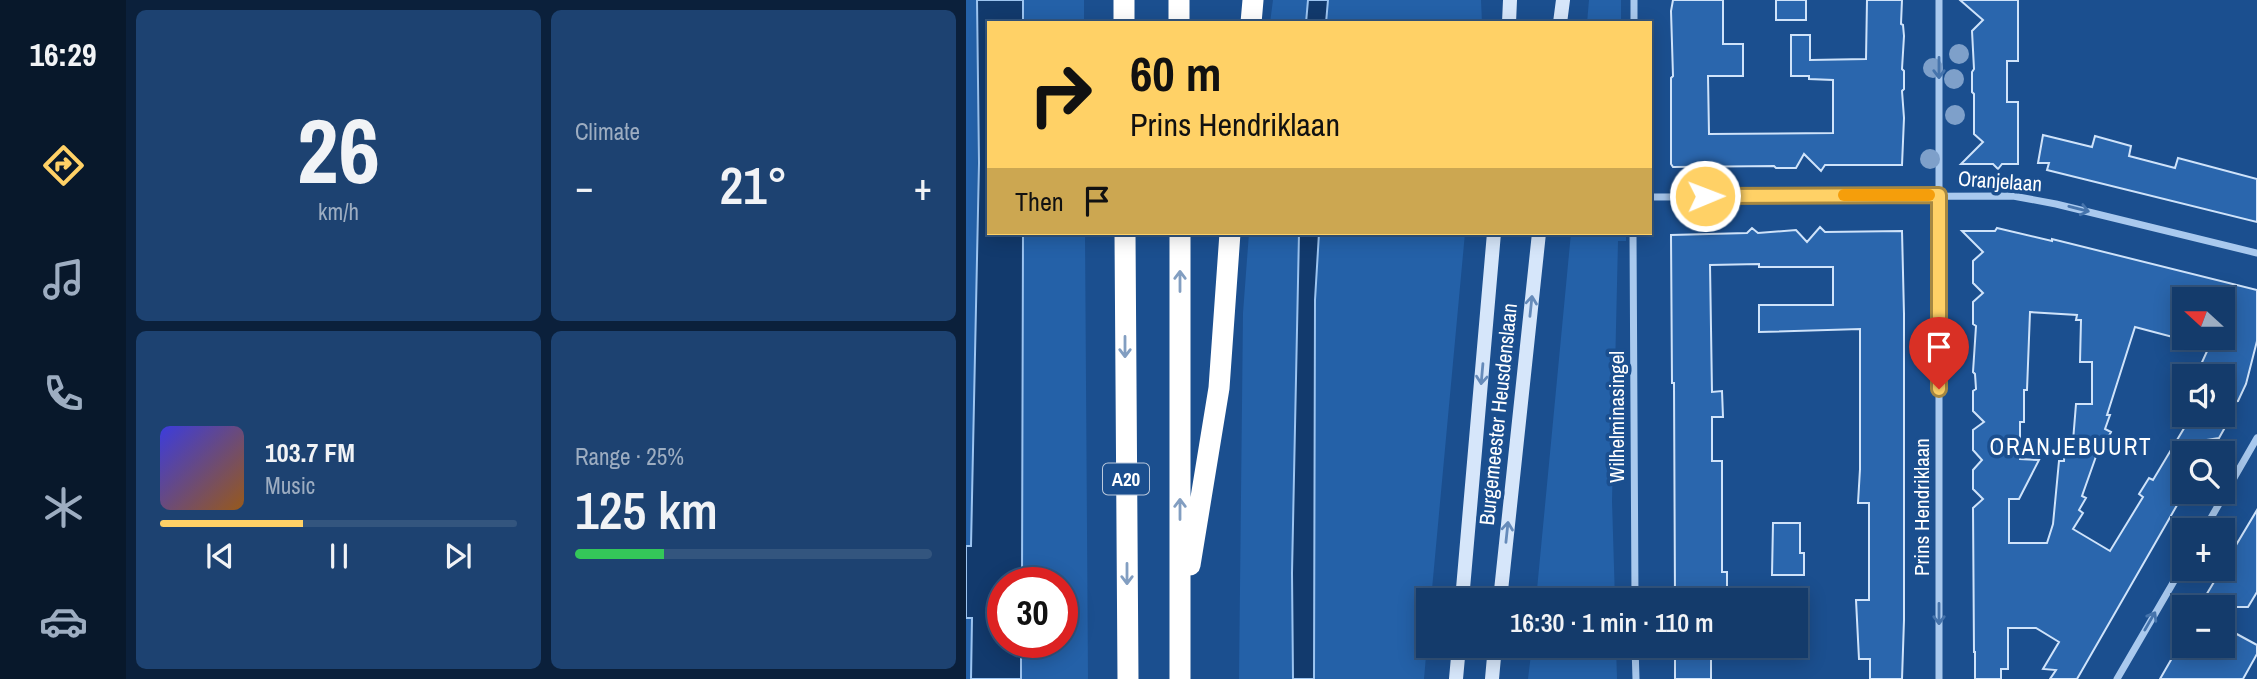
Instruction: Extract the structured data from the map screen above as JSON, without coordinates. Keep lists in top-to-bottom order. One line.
{"streets":{"highway":["A20"],"main road":["Burgemeester Heusdenslaan"],"street":["Oranjelaan","Wilhelminasingel","Prins Hendriklaan"]},"crossings":[["Oranjelaan","Prins Hendriklaan"]],"one_way":["Oranjelaan","Prins Hendriklaan"],"districts":["ORANJEBUURT"],"north":"left","page":{"tabs":"16:29","tile":[["26","km/h"],"Climate",["Range · 25%","125 km"]],"turn":["60 m","Prins Hendriklaan"],"heat":["−","21°","+"],"then":"Then","map_buttons":["+","−"],"song":["103.7 FM","Music"],"limit":"30","trip":"16:30 · 1 min · 110 m"}}
